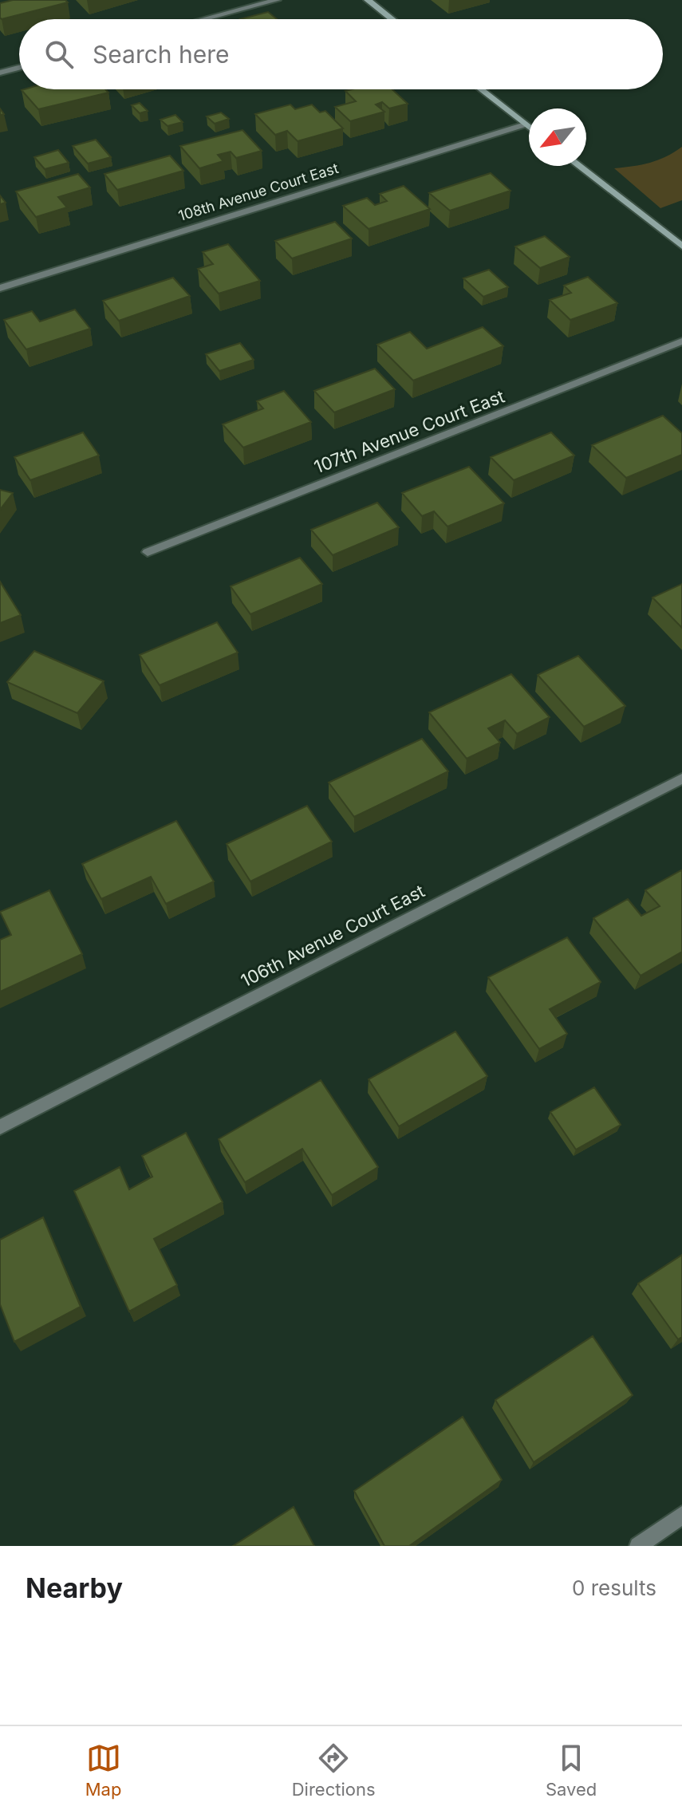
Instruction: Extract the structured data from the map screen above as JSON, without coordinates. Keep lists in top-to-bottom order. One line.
{"streets":{"street":["108th Avenue Court East","107th Avenue Court East","106th Avenue Court East"]},"north":"bottom left","page":{"search":"Search here","heading":["Nearby","0 results"],"nav":["Map","Directions","Saved"]}}
